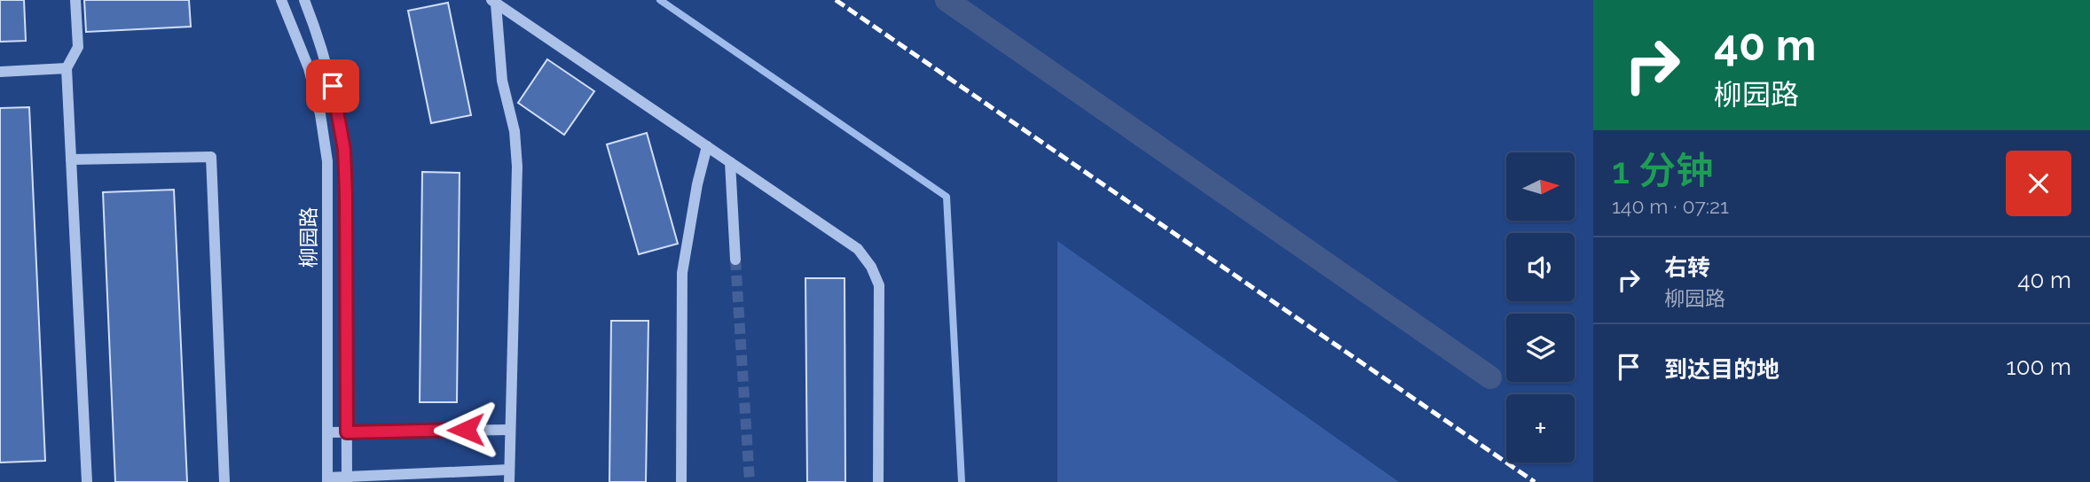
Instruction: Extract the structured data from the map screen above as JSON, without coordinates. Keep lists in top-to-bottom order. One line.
{"streets":{"street":["柳园路"]},"north":"right","page":{"turn":["40 m","柳园路"],"heading":["1 分钟","140 m · 07:21"],"map_buttons":"+","list":[{"name":"右转","note":"柳园路","value":"40 m"},{"name":"到达目的地","value":"100 m"}]}}
